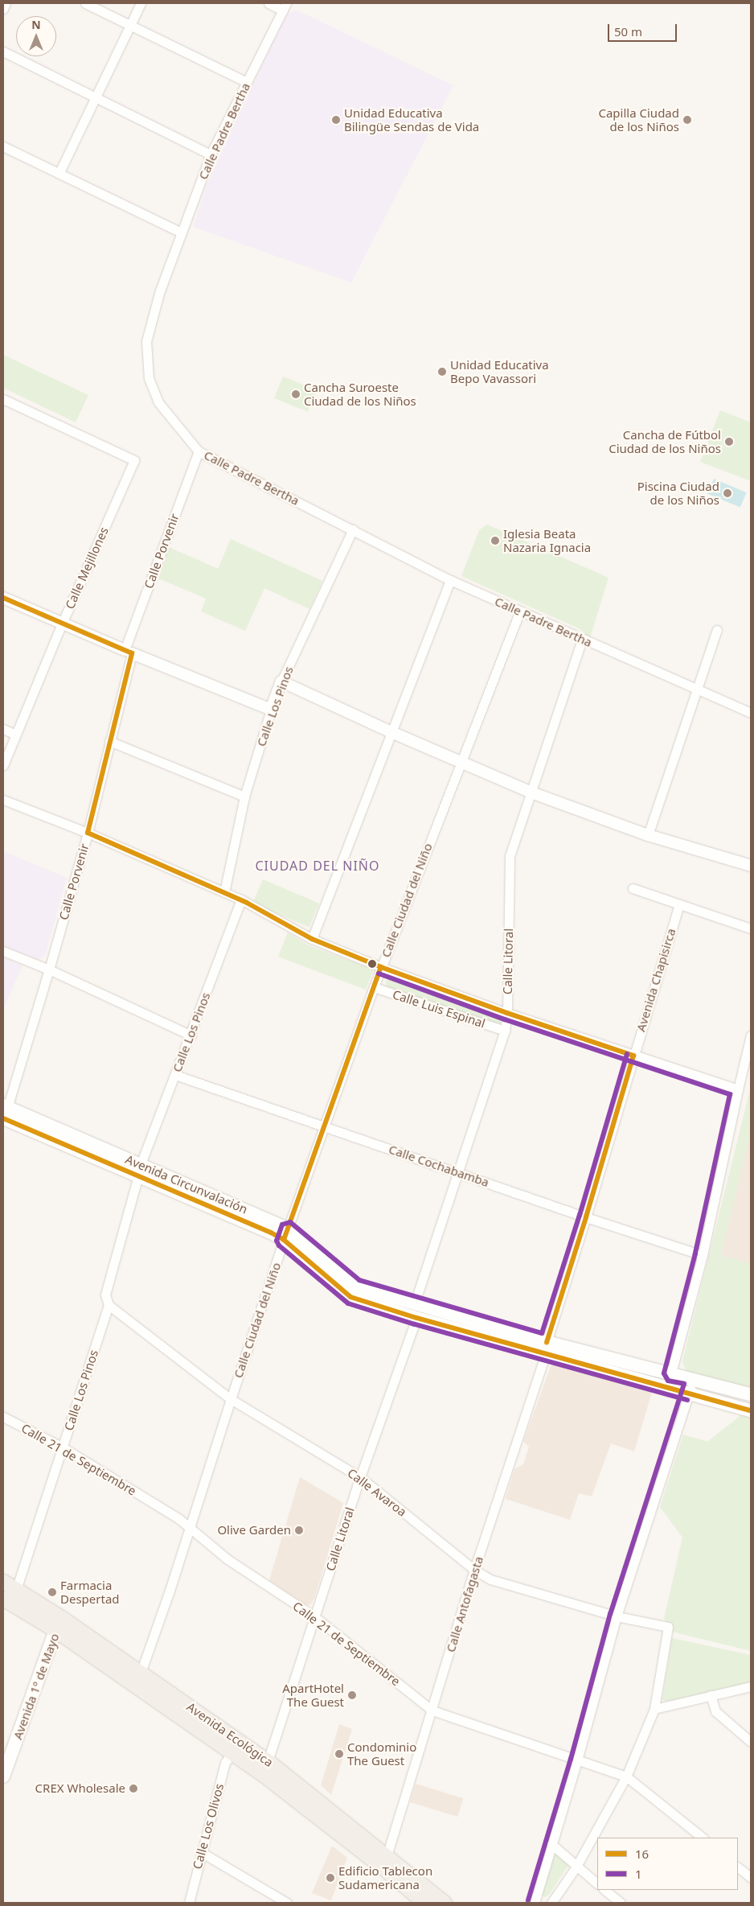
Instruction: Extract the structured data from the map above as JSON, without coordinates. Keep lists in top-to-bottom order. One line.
{"streets":{"main road":["Avenida Circunvalación","Avenida 1º de Mayo","Avenida Ecológica"],"street":["Calle Padre Bertha","Calle Porvenir","Calle Mejillones","Calle Los Pinos","Calle Ciudad del Niño","Calle Litoral","Avenida Chapisirca","Calle Luis Espinal","Calle Cochabamba","Calle 21 de Septiembre","Calle Avaroa","Calle Antofagasta","Calle Los Olivos"]},"crossings":[["Calle Padre Bertha","Calle Porvenir"],["Calle Padre Bertha","Calle Los Pinos"],["Calle Padre Bertha","Calle Ciudad del Niño"],["Calle Padre Bertha","Calle Litoral"],["Calle Porvenir","Calle Luis Espinal"],["Calle Porvenir","Avenida Circunvalación"],["Calle Los Pinos","Calle Luis Espinal"],["Calle Los Pinos","Calle Cochabamba"],["Calle Los Pinos","Avenida Circunvalación"],["Calle Los Pinos","Calle 21 de Septiembre"],["Calle Los Pinos","Calle Avaroa"],["Calle Los Pinos","Avenida Ecológica"],["Calle Ciudad del Niño","Calle Luis Espinal"],["Calle Ciudad del Niño","Calle Cochabamba"],["Calle Ciudad del Niño","Avenida Circunvalación"],["Calle Ciudad del Niño","Calle 21 de Septiembre"],["Calle Ciudad del Niño","Calle Avaroa"],["Calle Ciudad del Niño","Avenida Ecológica"],["Calle Litoral","Calle Luis Espinal"],["Calle Litoral","Calle Cochabamba"],["Calle Litoral","Avenida Circunvalación"],["Calle Litoral","Calle 21 de Septiembre"],["Calle Litoral","Calle Avaroa"],["Calle Litoral","Avenida Ecológica"],["Avenida Chapisirca","Calle Luis Espinal"],["Avenida Chapisirca","Calle Antofagasta"],["Calle Luis Espinal","Calle Antofagasta"],["Calle Cochabamba","Calle Antofagasta"],["Avenida Circunvalación","Calle Antofagasta"],["Calle 21 de Septiembre","Calle Antofagasta"],["Calle Avaroa","Calle Antofagasta"],["Calle Antofagasta","Avenida Ecológica"],["Avenida 1º de Mayo","Avenida Ecológica"],["Avenida Ecológica","Calle Los Olivos"]],"districts":["CIUDAD DEL NIÑO"],"places":["Unidad Educativa Bilingüe Sendas de Vida","Capilla Ciudad de los Niños","Unidad Educativa Bepo Vavassori","Cancha Suroeste Ciudad de los Niños","Cancha de Fútbol Ciudad de los Niños","Piscina Ciudad de los Niños","Iglesia Beata Nazaria Ignacia","Olive Garden","Farmacia Despertad","ApartHotel The Guest","Condominio The Guest","CREX Wholesale","Edificio Tablecon Sudamericana"],"lines":["transit line 16","transit line 1"],"legend":["16","1"],"scale_bar":"50 m","north":"top"}
